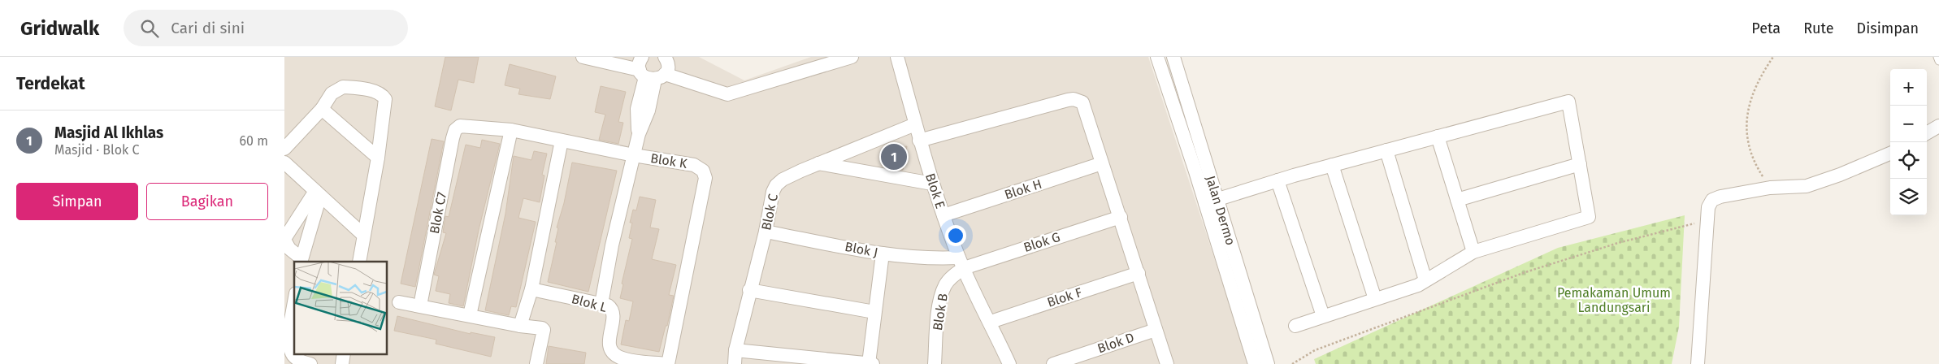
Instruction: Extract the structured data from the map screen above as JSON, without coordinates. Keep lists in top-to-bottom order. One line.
{"streets":{"street":["Blok K","Blok H","Blok E","Jalan Dermo","Blok C","Blok C7","Blok G","Blok J","Blok F","Blok L","Blok B","Blok D"]},"crossings":[["Blok K","Blok C7"],["Blok K","Blok L"],["Blok H","Blok E"],["Blok E","Blok C"],["Blok E","Blok G"],["Blok E","Blok J"],["Blok E","Blok F"],["Blok E","Blok B"],["Blok C","Blok J"],["Blok G","Blok J"],["Blok G","Blok B"],["Blok J","Blok B"]],"parks":["Pemakaman Umum Landungsari"],"page":{"header":"Gridwalk","search":"Cari di sini","nav":["Peta","Rute","Disimpan"],"heading":"Terdekat","map_buttons":["+","−"],"list":[{"mark":"1","name":"Masjid Al Ikhlas","note":"Masjid · Blok C","value":"60 m"}],"pins":"1","buttons":["Simpan","Bagikan"]}}
